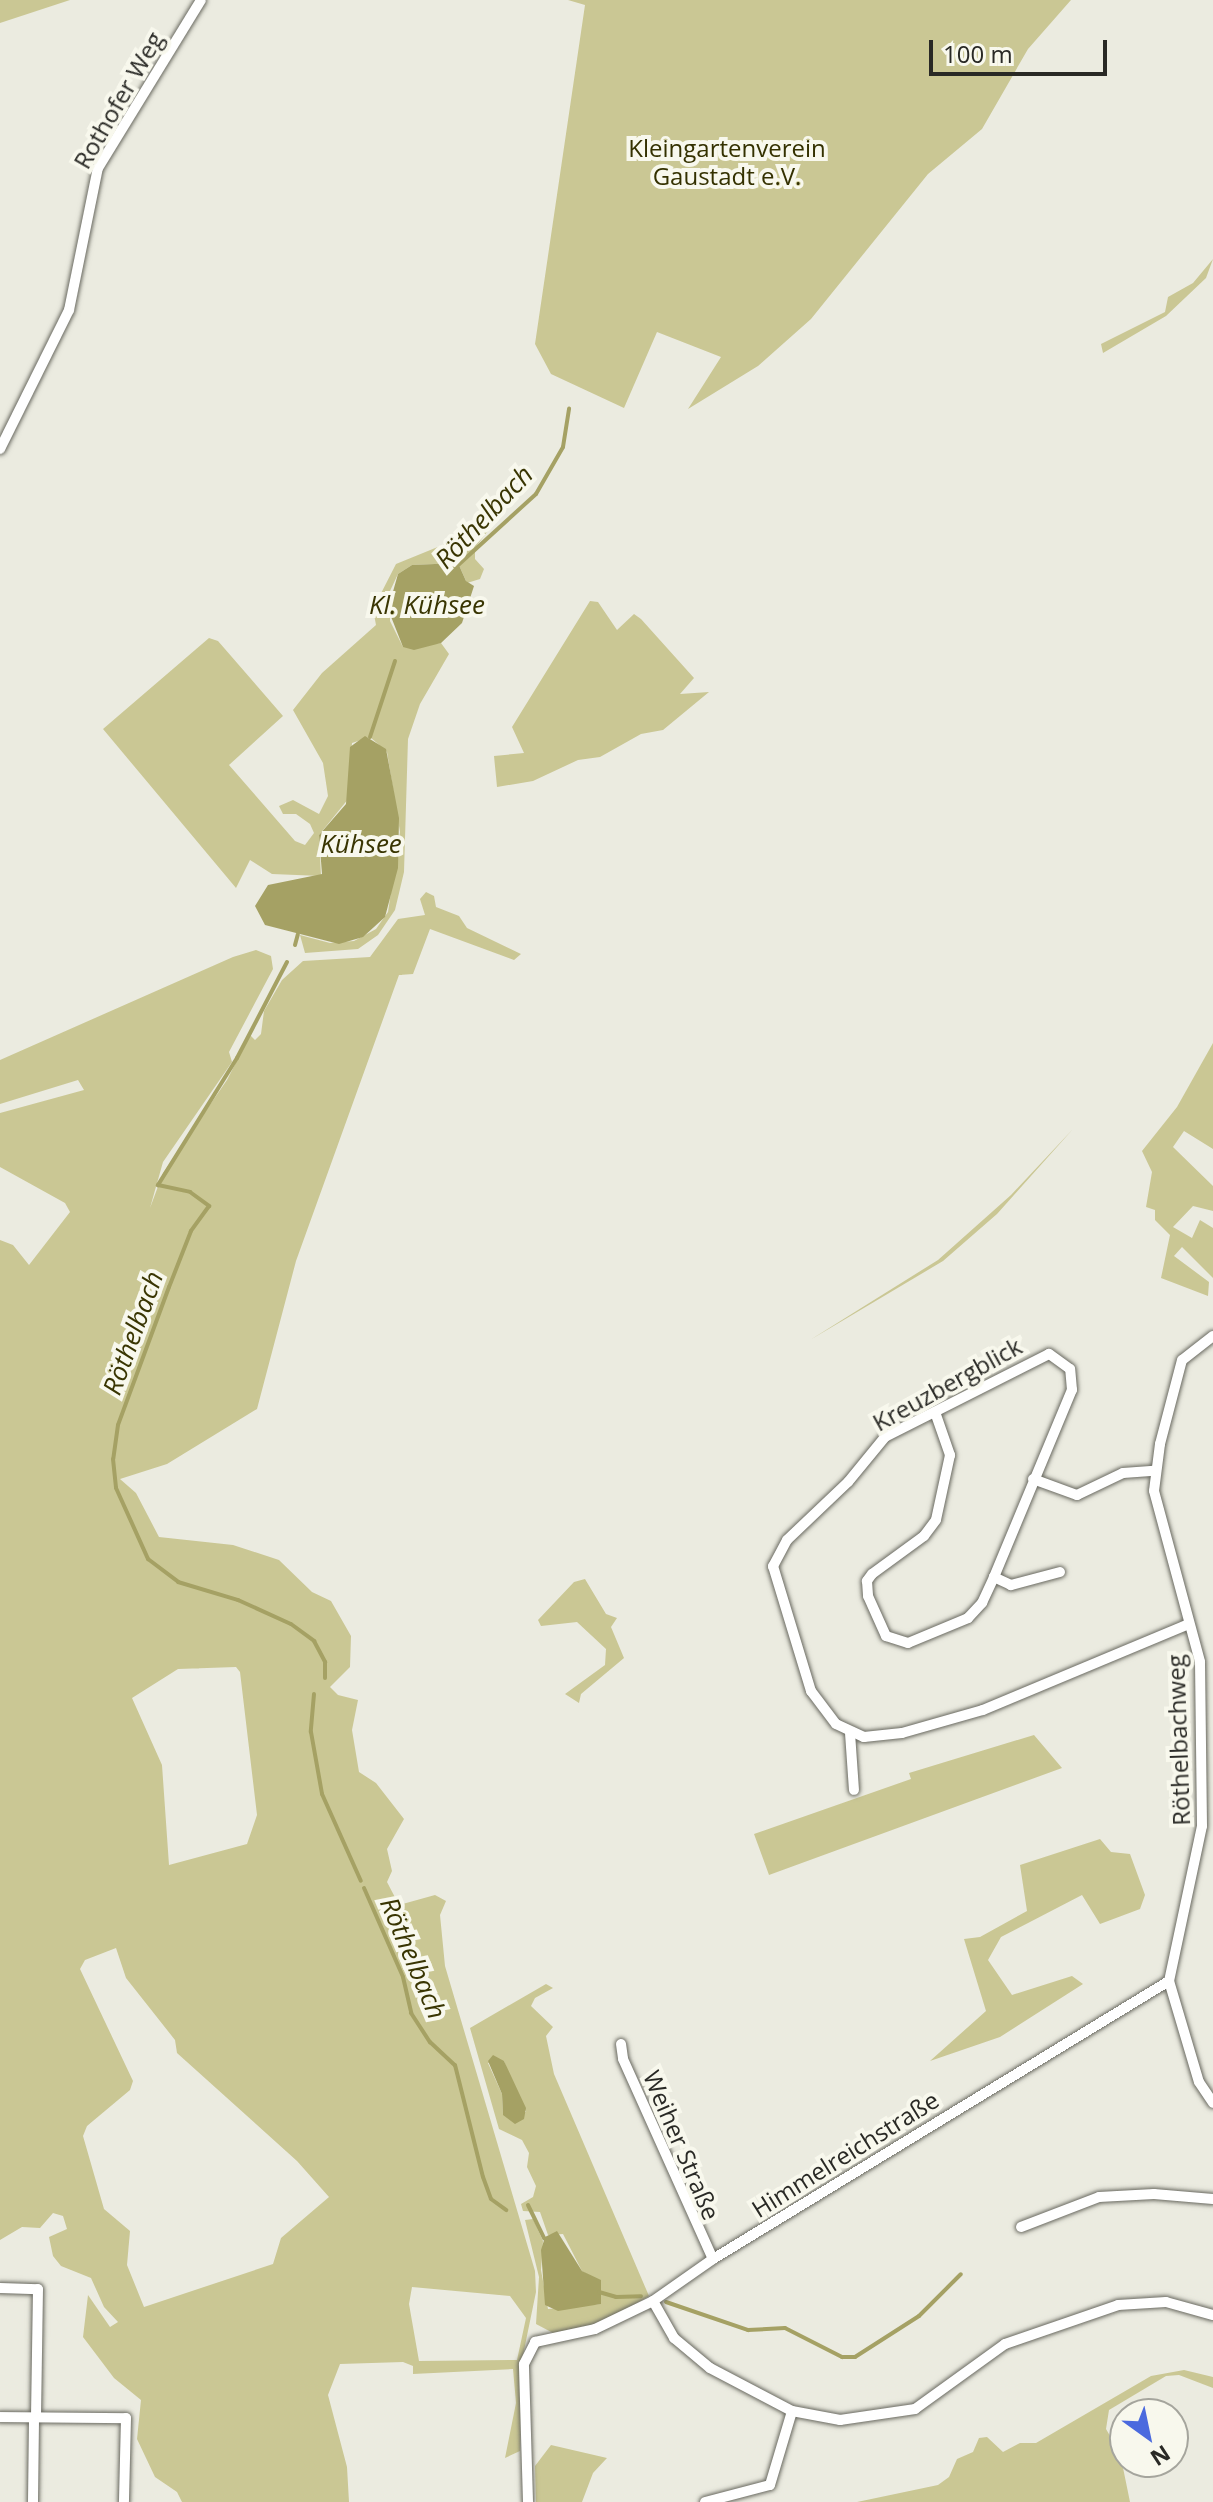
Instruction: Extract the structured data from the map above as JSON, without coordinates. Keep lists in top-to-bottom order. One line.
{"streets":{"street":["Rothofer Weg","Kreuzbergblick","Röthelbachweg","Weiher Straße","Himmelreichstraße"]},"crossings":[["Röthelbachweg","Himmelreichstraße"],["Weiher Straße","Himmelreichstraße"]],"water":["Röthelbach","Kl. Kühsee","Kühsee"],"parks":["Kleingartenverein Gaustadt e.V."],"scale_bar":"100 m","north":"bottom right"}
